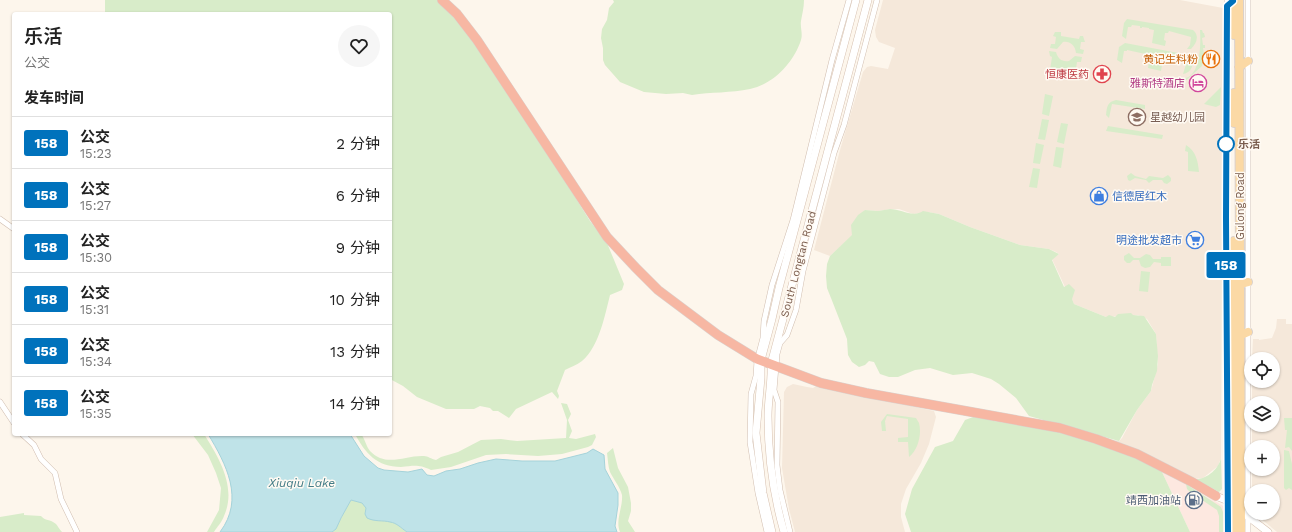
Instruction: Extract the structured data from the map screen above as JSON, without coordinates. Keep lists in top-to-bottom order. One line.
{"streets":{"main road":["Gulong Road","South Longtan Road"]},"water":["Xiuqiu Lake"],"places":{"restaurant":["黄记生料粉"],"pharmacy":["恒康医药"],"hotel":["雅斯特酒店"],"school or university":["星越幼儿园"],"other":["乐活"],"shop":["信德居红木"],"supermarket":["明途批发超市"],"fuel station":["靖西加油站"]},"lines":["bus line 158"],"page":{"on_map":"158","heading":[["乐活","公交"],"发车时间"],"list":[{"mark":"158","name":"公交","note":"15:23","value":"2 分钟"},{"mark":"158","name":"公交","note":"15:27","value":"6 分钟"},{"mark":"158","name":"公交","note":"15:30","value":"9 分钟"},{"mark":"158","name":"公交","note":"15:31","value":"10 分钟"},{"mark":"158","name":"公交","note":"15:34","value":"13 分钟"},{"mark":"158","name":"公交","note":"15:35","value":"14 分钟"}],"map_buttons":["+","−"]}}
